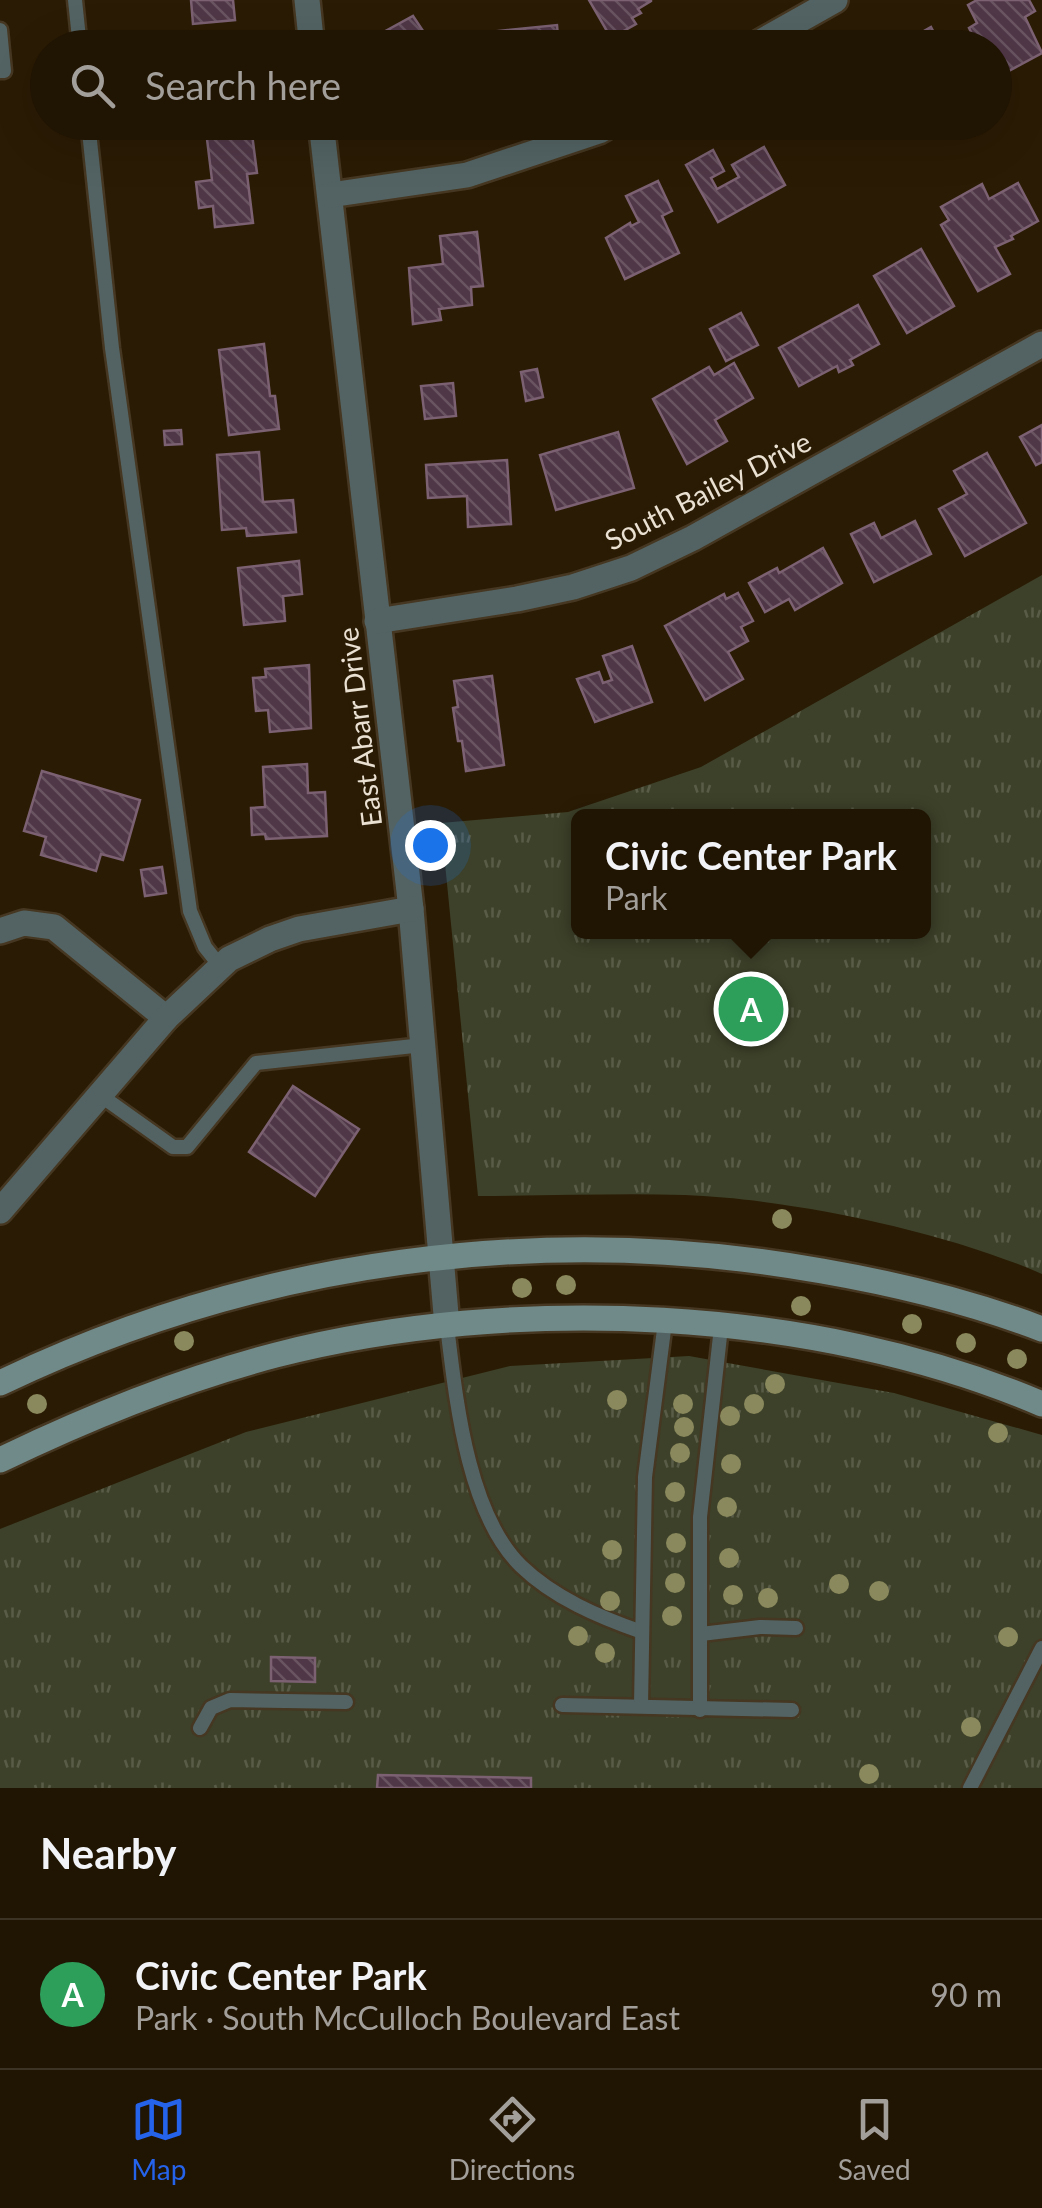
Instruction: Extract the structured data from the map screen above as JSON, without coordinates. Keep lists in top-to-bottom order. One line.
{"streets":{"street":["South Bailey Drive","East Abarr Drive"]},"crossings":[["South Bailey Drive","East Abarr Drive"]],"page":{"search":"Search here","popup":["Civic Center Park","Park"],"pins":"A","heading":"Nearby","list":[{"mark":"A","name":"Civic Center Park","note":"Park · South McCulloch Boulevard East","value":"90 m"}],"nav":["Map","Directions","Saved"]}}
